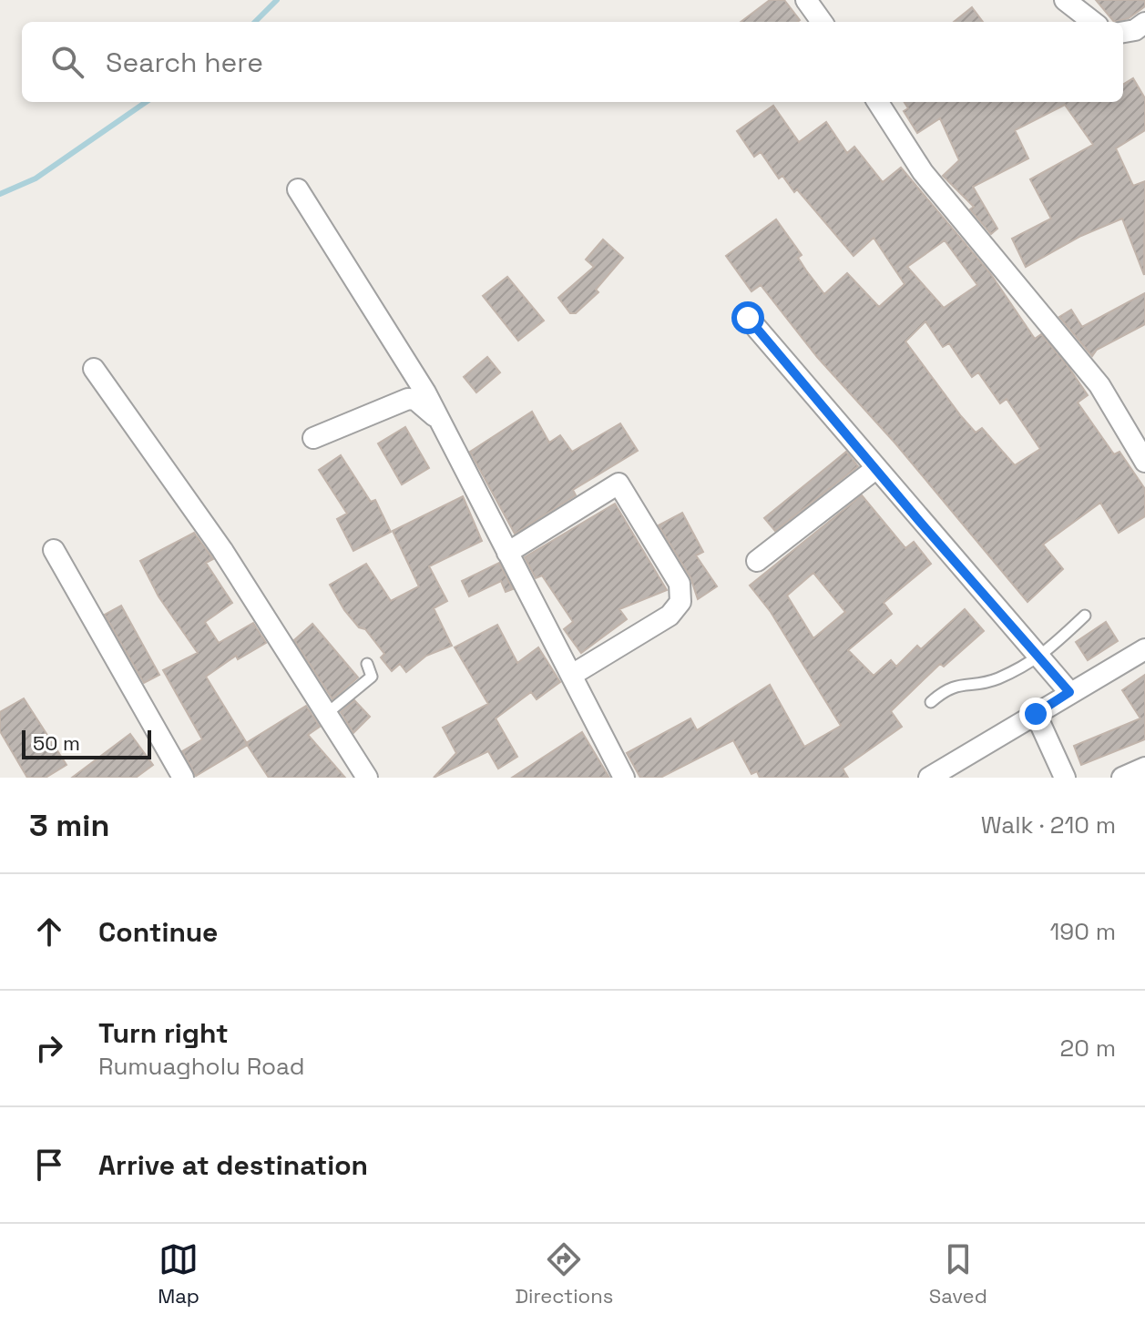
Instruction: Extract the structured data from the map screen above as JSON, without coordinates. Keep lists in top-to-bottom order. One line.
{"scale_bar":"50 m","page":{"search":"Search here","scale":"50 m","heading":["3 min","Walk · 210 m"],"list":[["Continue","190 m"],["Turn right","Rumuagholu Road","20 m"],"Arrive at destination"],"nav":["Map","Directions","Saved"]}}
